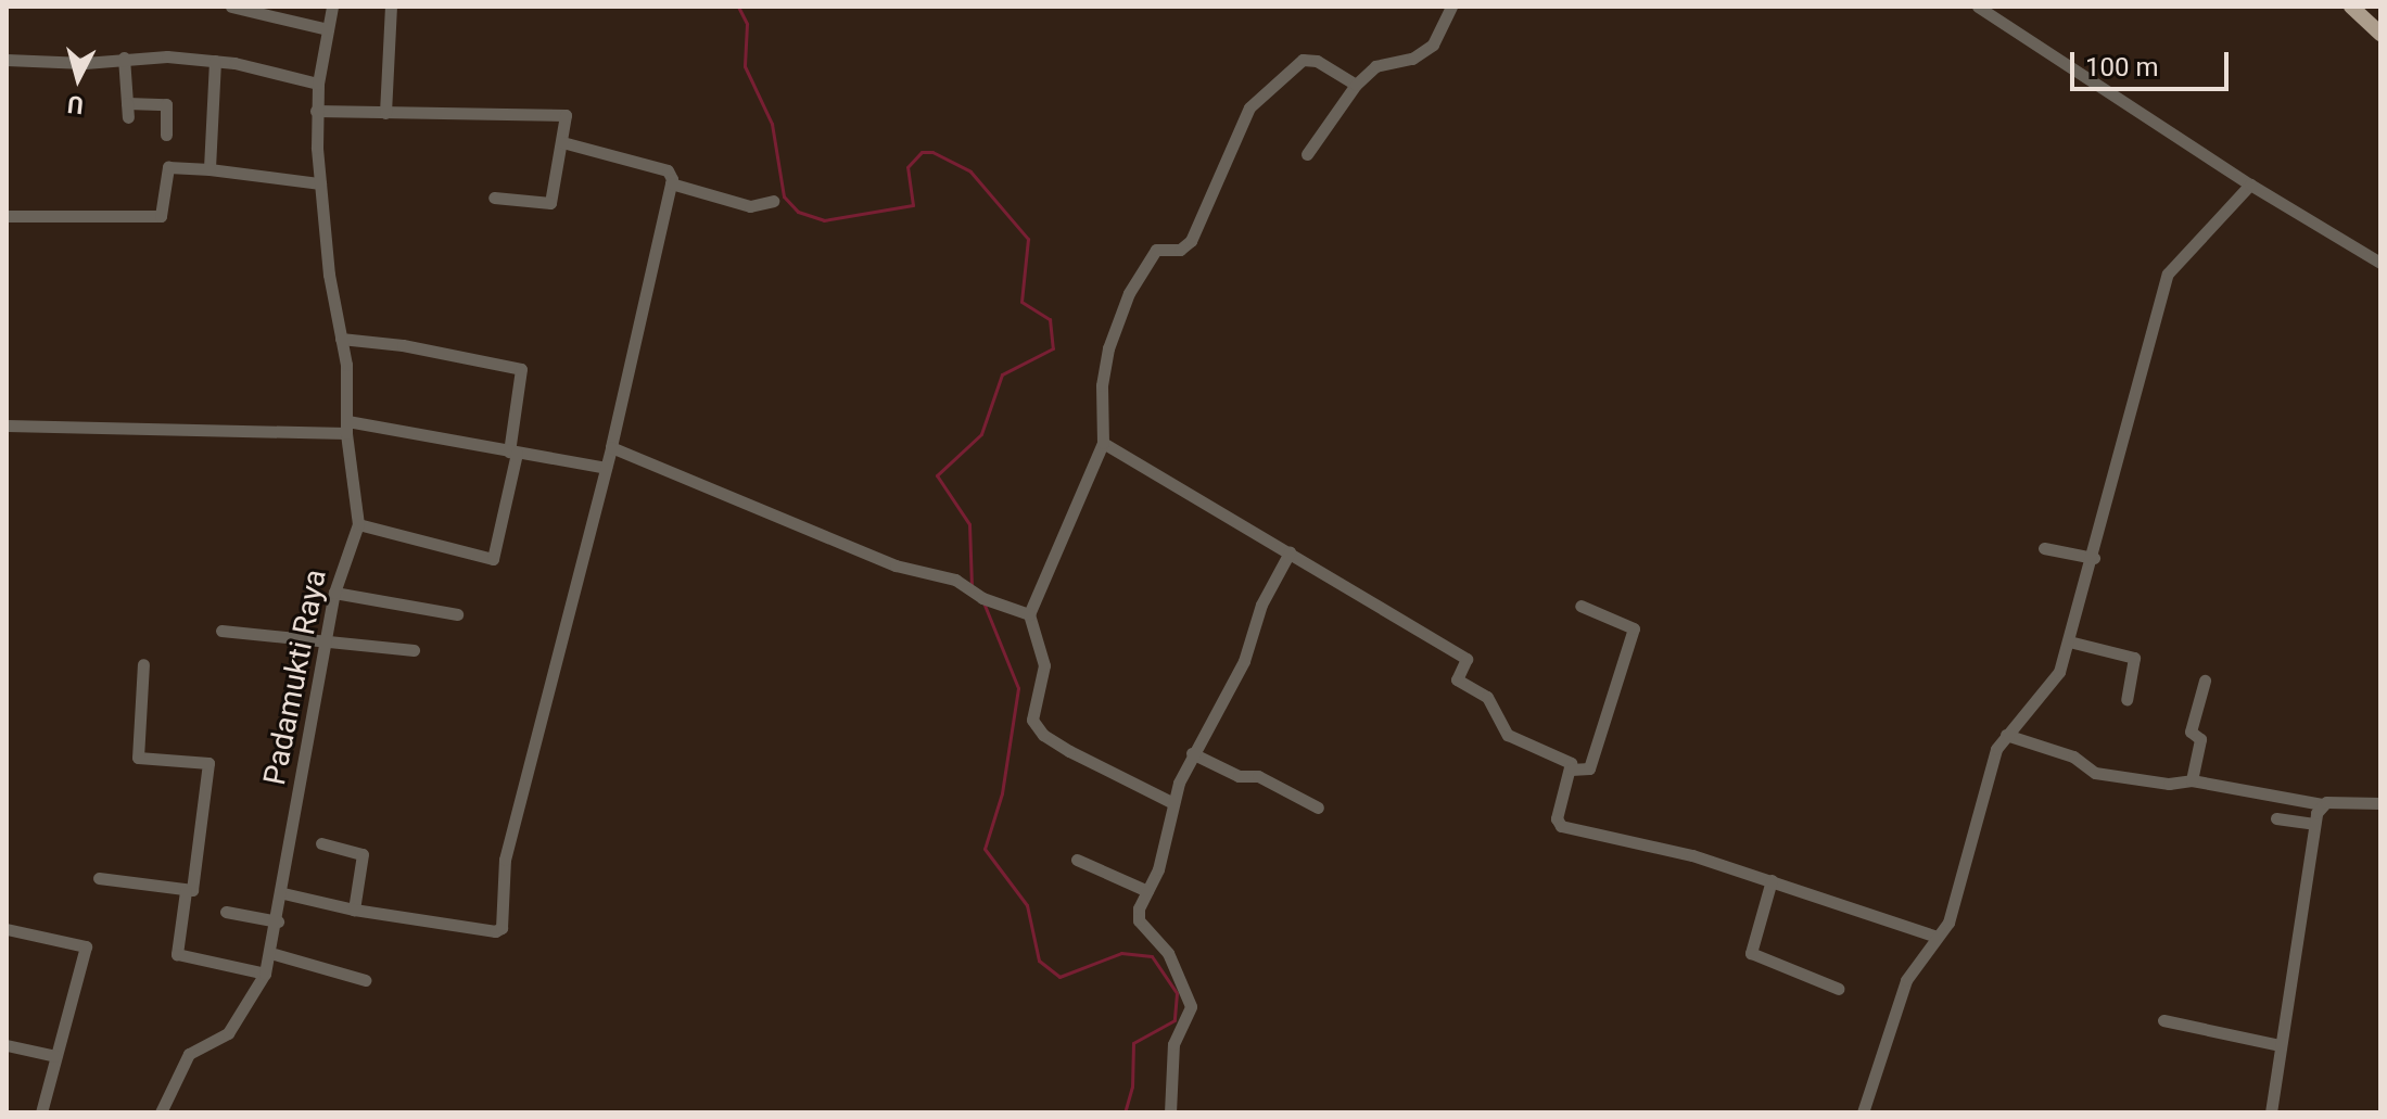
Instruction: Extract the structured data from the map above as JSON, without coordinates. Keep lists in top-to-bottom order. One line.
{"streets":{"street":["Padamukti Raya"]},"scale_bar":"100 m","north":"bottom"}
